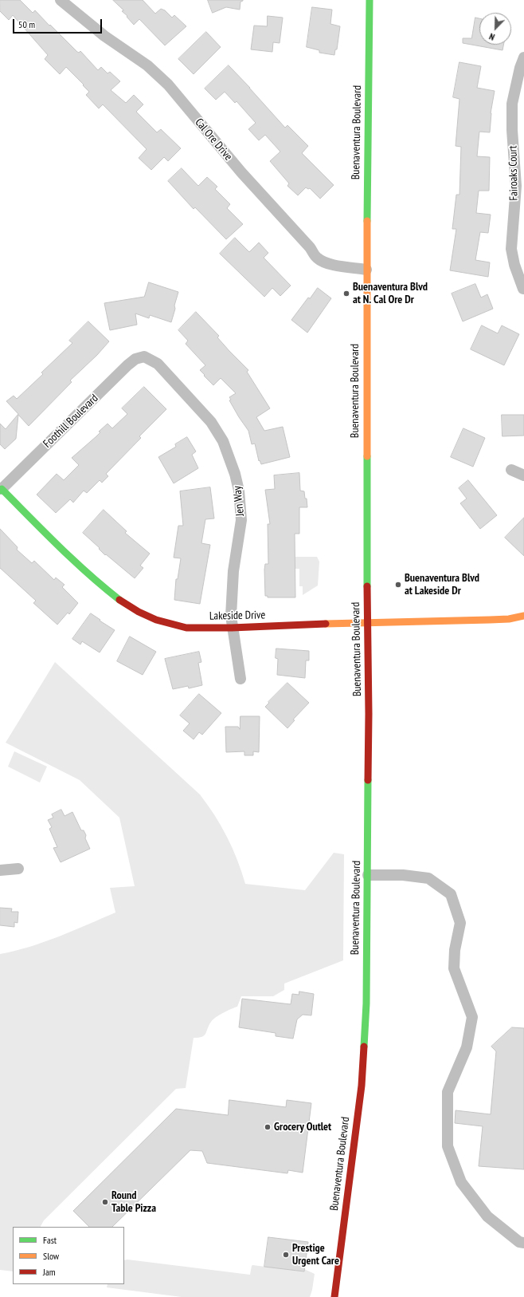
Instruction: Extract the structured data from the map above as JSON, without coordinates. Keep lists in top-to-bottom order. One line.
{"streets":{"main road":["Buenaventura Boulevard","Lakeside Drive"],"street":["Cal Ore Drive","Fairoaks Court","Foothill Boulevard","Jen Way"]},"crossings":[["Buenaventura Boulevard","Cal Ore Drive"],["Buenaventura Boulevard","Lakeside Drive"],["Foothill Boulevard","Jen Way"],["Foothill Boulevard","Lakeside Drive"],["Jen Way","Lakeside Drive"]],"places":["Buenaventura Blvd at N. Cal Ore Dr","Buenaventura Blvd at Lakeside Dr","Grocery Outlet","Round Table Pizza","Prestige Urgent Care"],"legend":["Fast","Slow","Jam"],"scale_bar":"50 m","north":"bottom left"}
